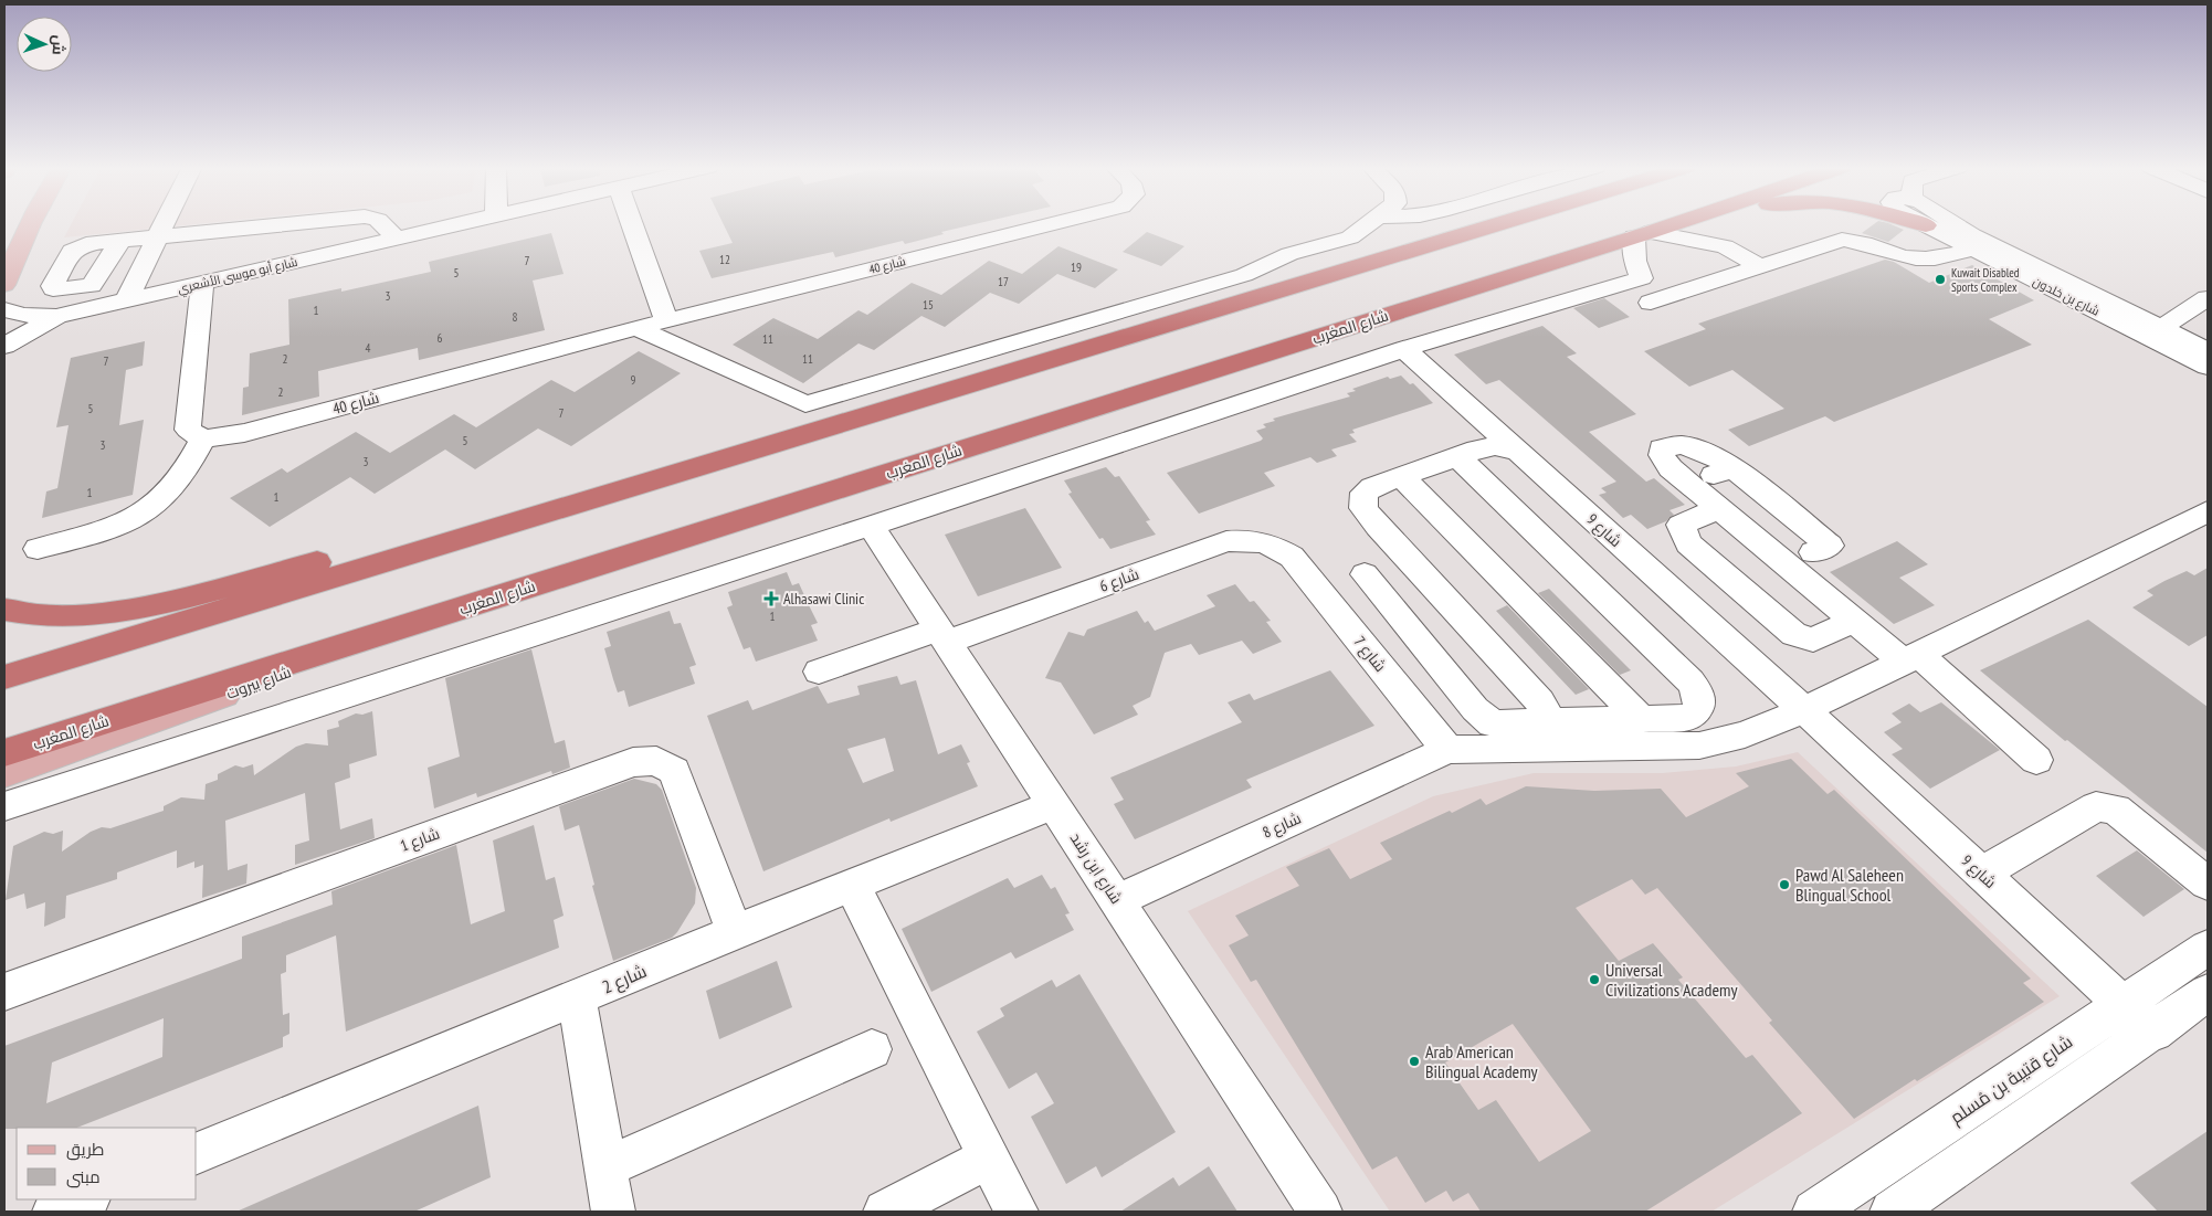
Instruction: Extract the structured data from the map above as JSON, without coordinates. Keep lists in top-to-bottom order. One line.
{"streets":{"highway":["شارع المغرب"],"main road":["شارع بيروت"],"street":["شارع 40","شارع أبو موسى الأشعري","شارع بن خلدون","شارع 9","شارع 6","شارع 7","شارع 8","شارع 1","شارع ابن رشد","شارع 2","شارع قتيبة بن مُسلم"]},"crossings":[["شارع المغرب","شارع بيروت"],["شارع 9","شارع قتيبة بن مُسلم"],["شارع 6","شارع 7"],["شارع 6","شارع ابن رشد"],["شارع 7","شارع 8"],["شارع 8","شارع ابن رشد"],["شارع 1","شارع 2"],["شارع ابن رشد","شارع 2"]],"places":{"other":["Kuwait Disabled Sports Complex","Pawd Al Saleheen Blingual School","Universal Civilizations Academy","Arab American Bilingual Academy"],"health":["Alhasawi Clinic"]},"house_numbers":["12","7","19","5","17","3","15","1","8","6","11","4","2","11","7","9","2","5","7","5","3","3","1","1","1"],"legend":["طريق","مبنى"],"north":"right"}
